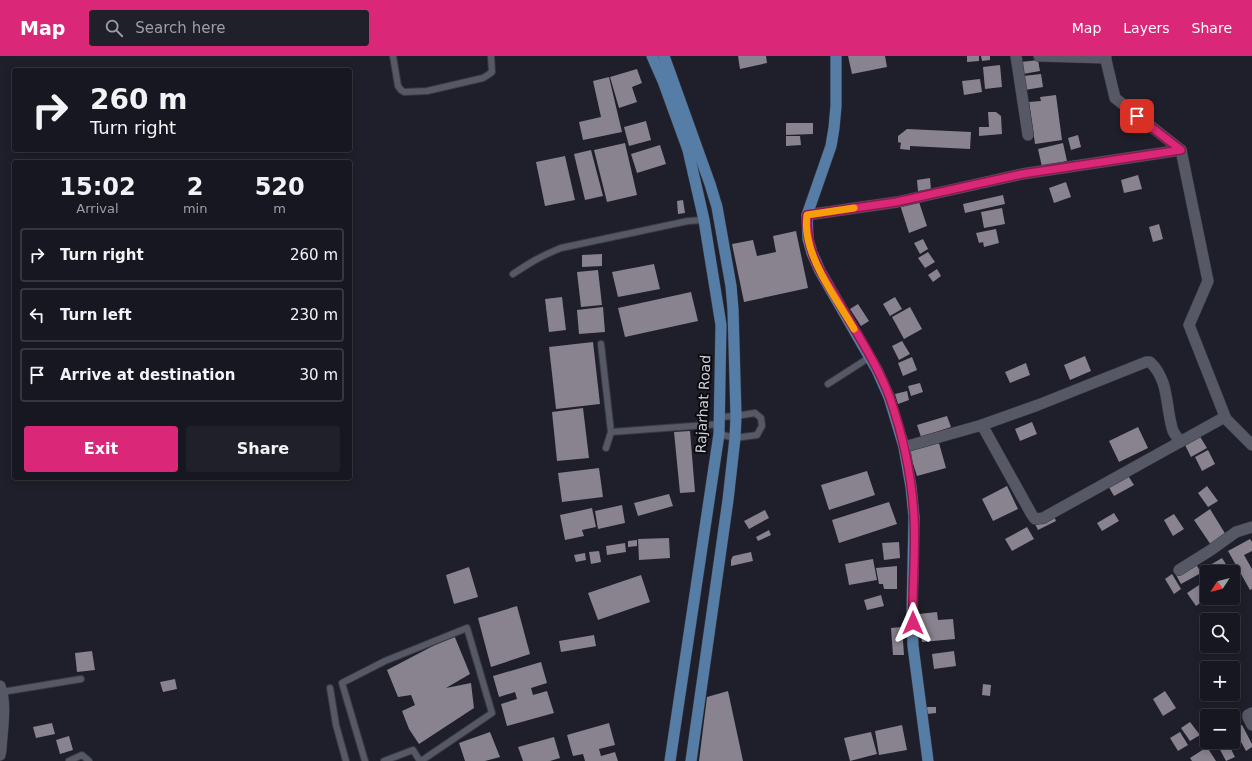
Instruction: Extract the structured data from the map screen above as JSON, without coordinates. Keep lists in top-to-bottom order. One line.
{"streets":{"main road":["Rajarhat Road"]},"north":"bottom left","page":{"header":"Map","search":"Search here","nav":["Map","Layers","Share"],"turn":["260 m","Turn right"],"eta":["15:02","Arrival","2","min","520","m"],"list":[{"name":"Turn right","value":"260 m"},{"name":"Turn left","value":"230 m"},{"name":"Arrive at destination","value":"30 m"}],"buttons":["Exit","Share"],"map_buttons":["+","−"]}}
